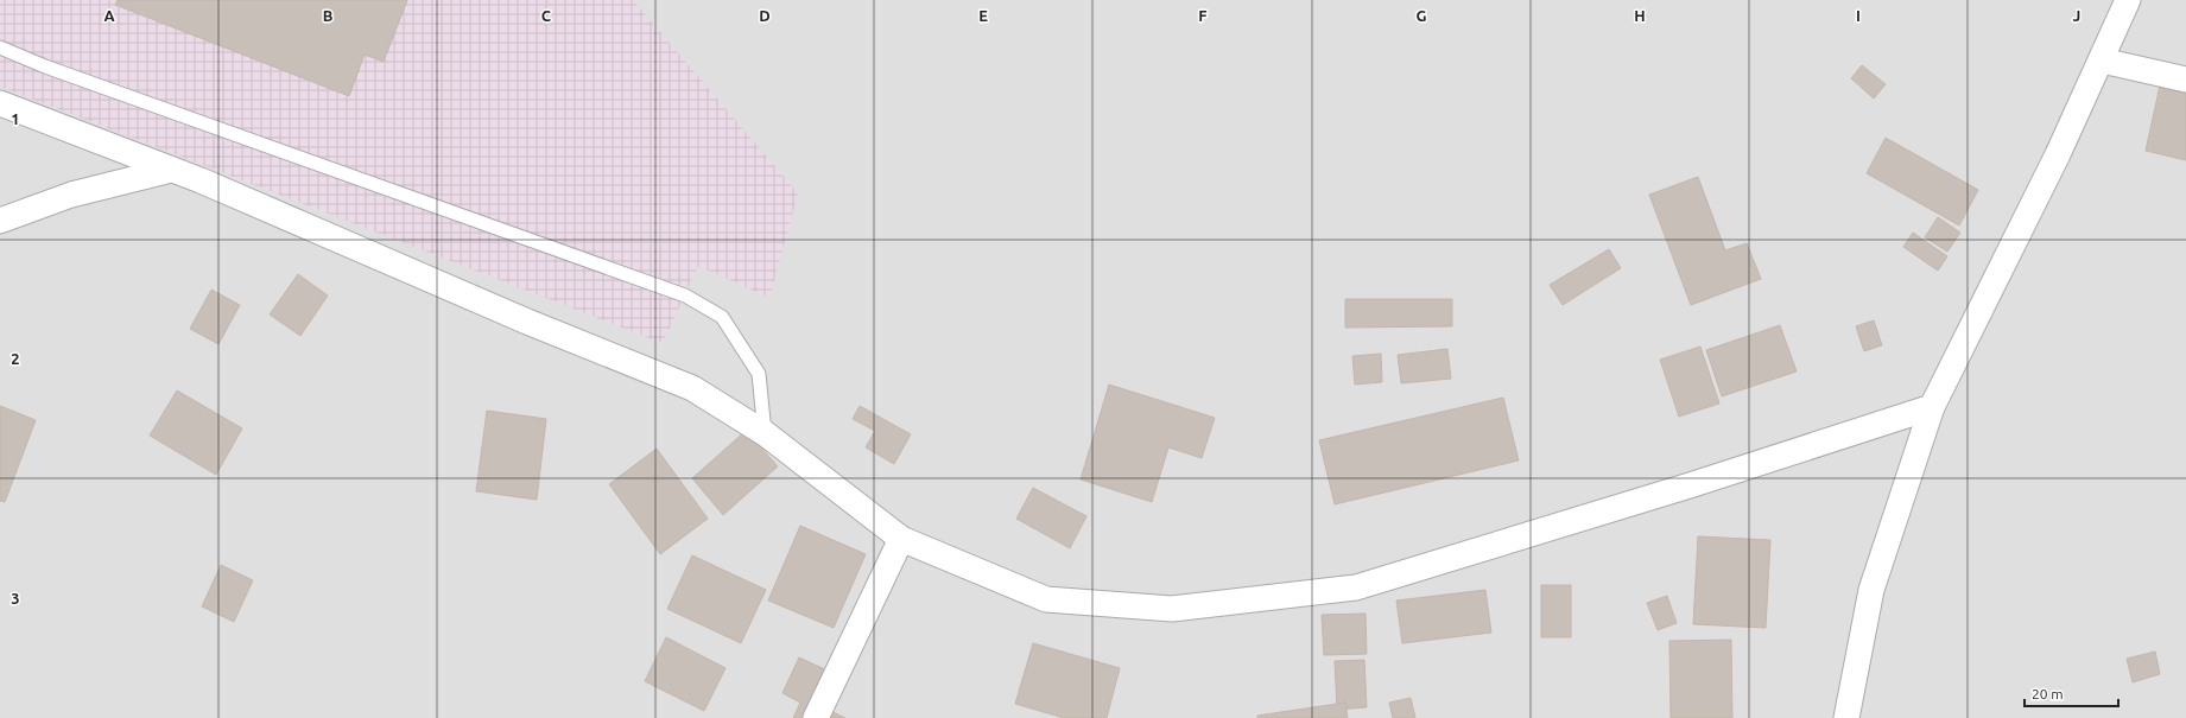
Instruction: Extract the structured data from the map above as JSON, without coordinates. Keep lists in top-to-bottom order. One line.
{"scale_bar":"20 m","grid":{"columns":["A","B","C","D","E","F","G","H","I","J"],"rows":["1","2","3"]}}
